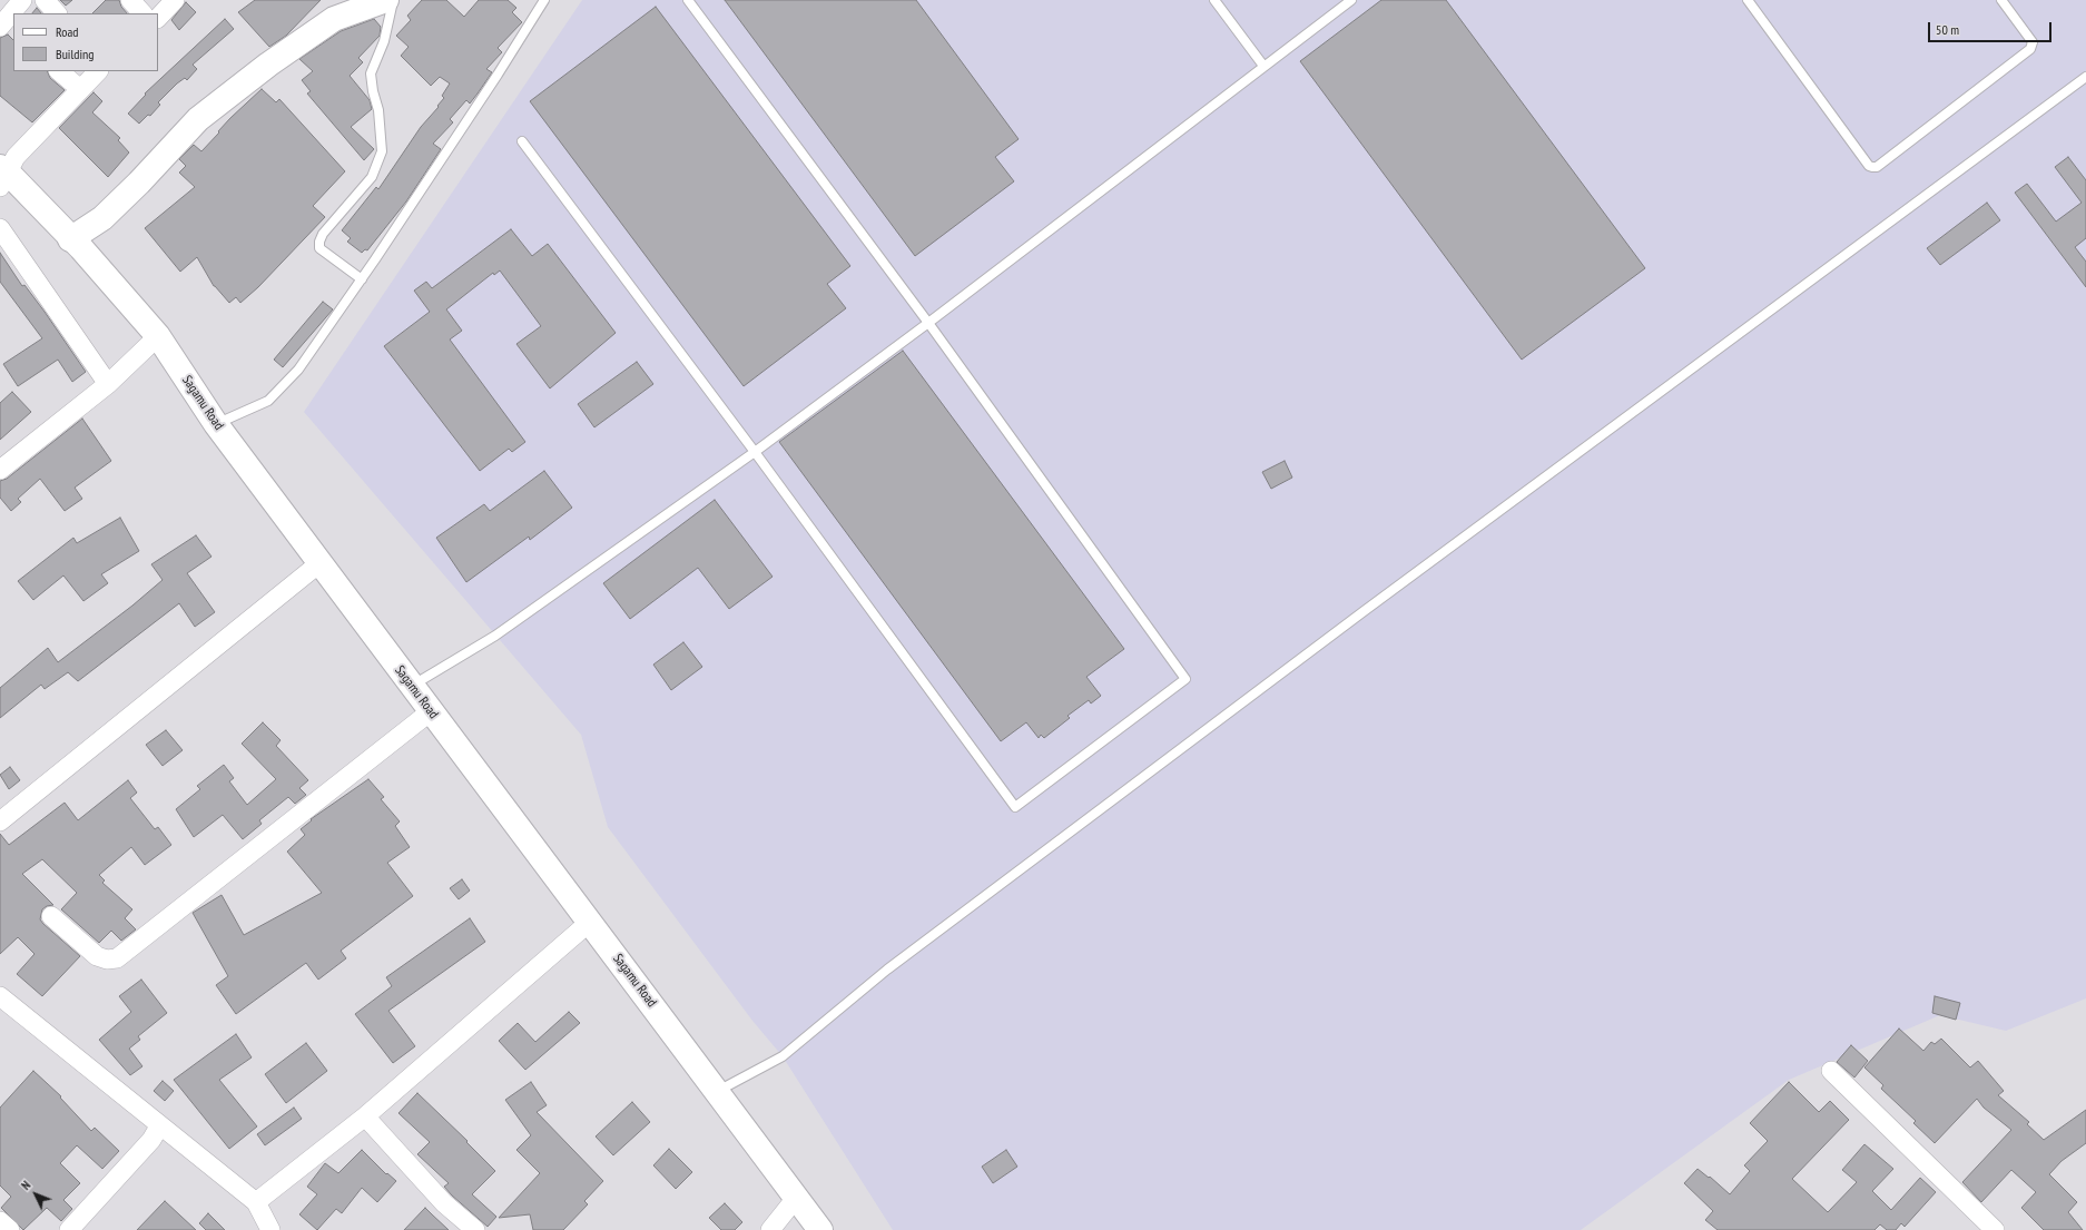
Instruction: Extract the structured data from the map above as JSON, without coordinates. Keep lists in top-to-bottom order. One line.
{"streets":{"main road":["Sagamu Road"]},"legend":["Road","Building"],"scale_bar":"50 m","north":"top left"}
